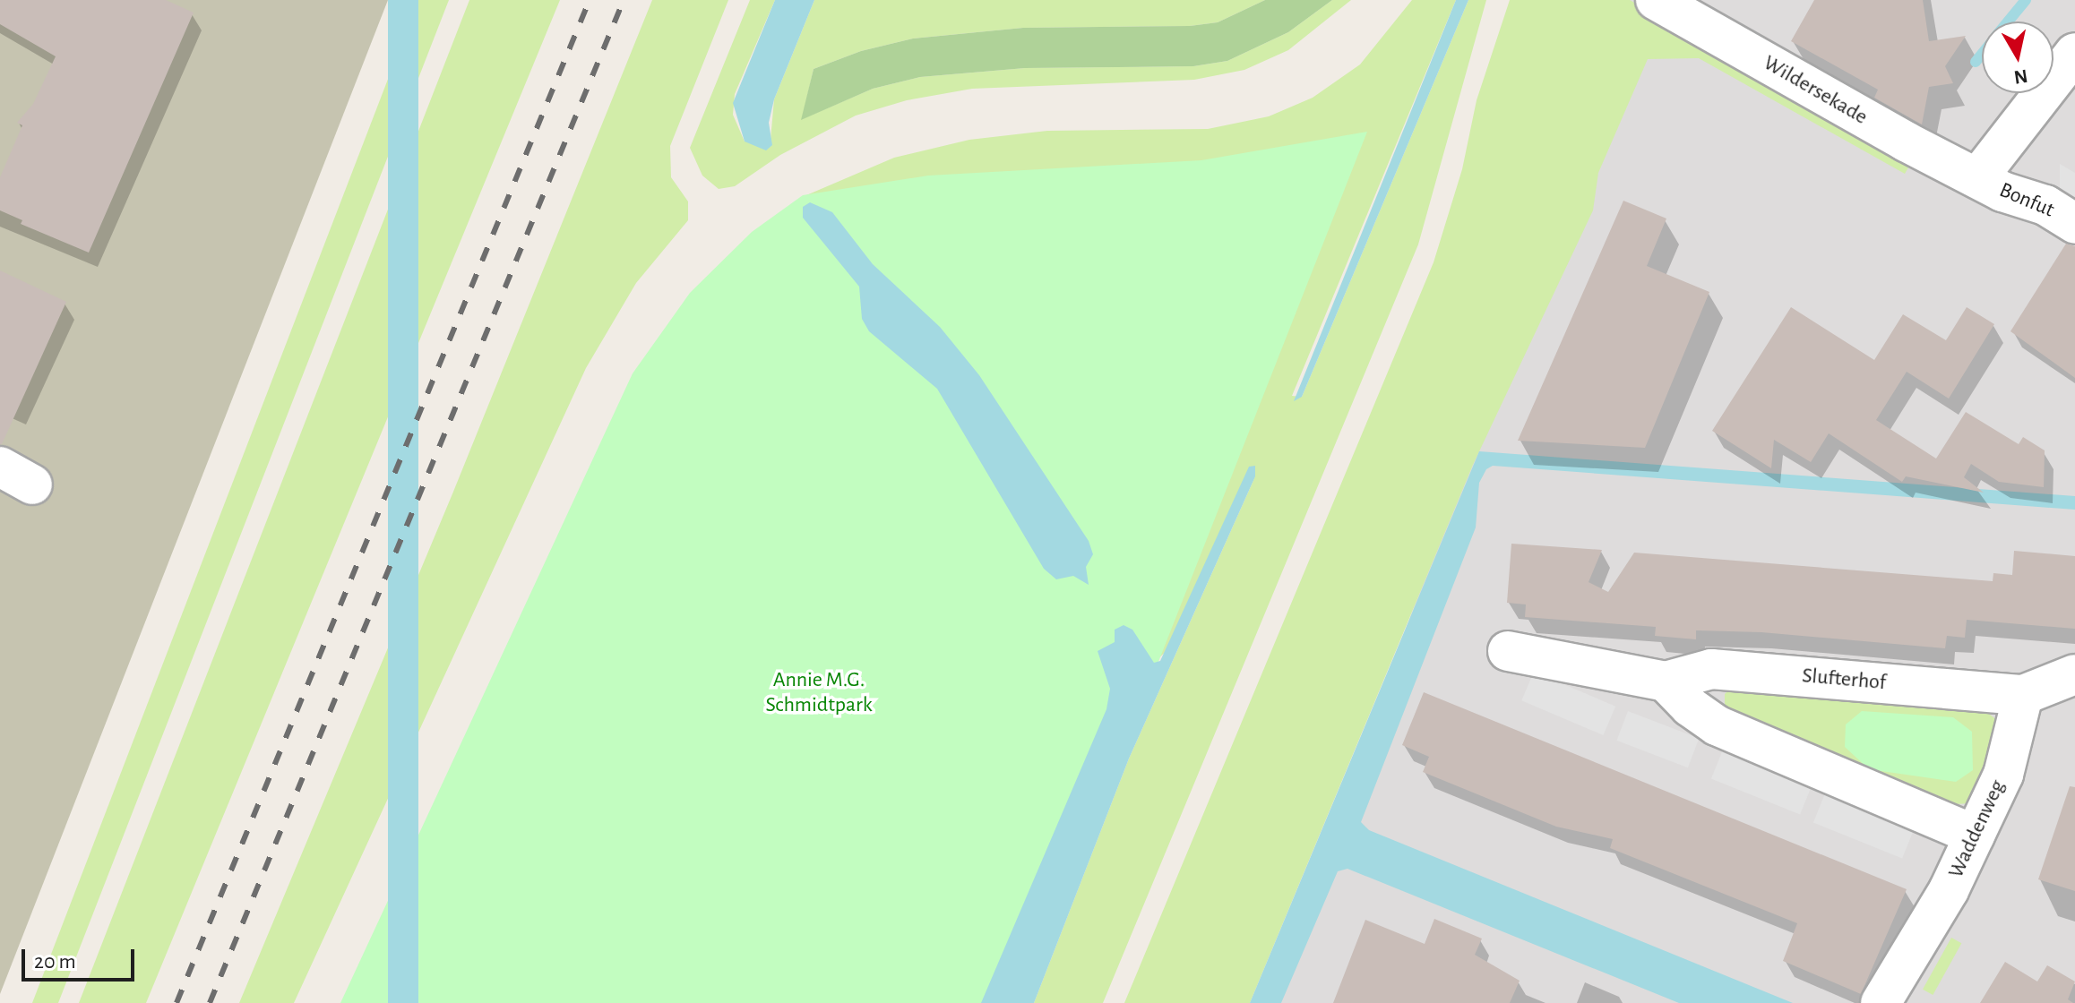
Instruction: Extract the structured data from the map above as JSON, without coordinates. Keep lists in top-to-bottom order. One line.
{"streets":{"street":["Wildersekade","Bonfut","Slufterhof","Waddenweg"]},"crossings":[["Wildersekade","Bonfut"],["Slufterhof","Waddenweg"]],"parks":["Annie M.G. Schmidtpark"],"scale_bar":"20 m","north":"bottom"}
